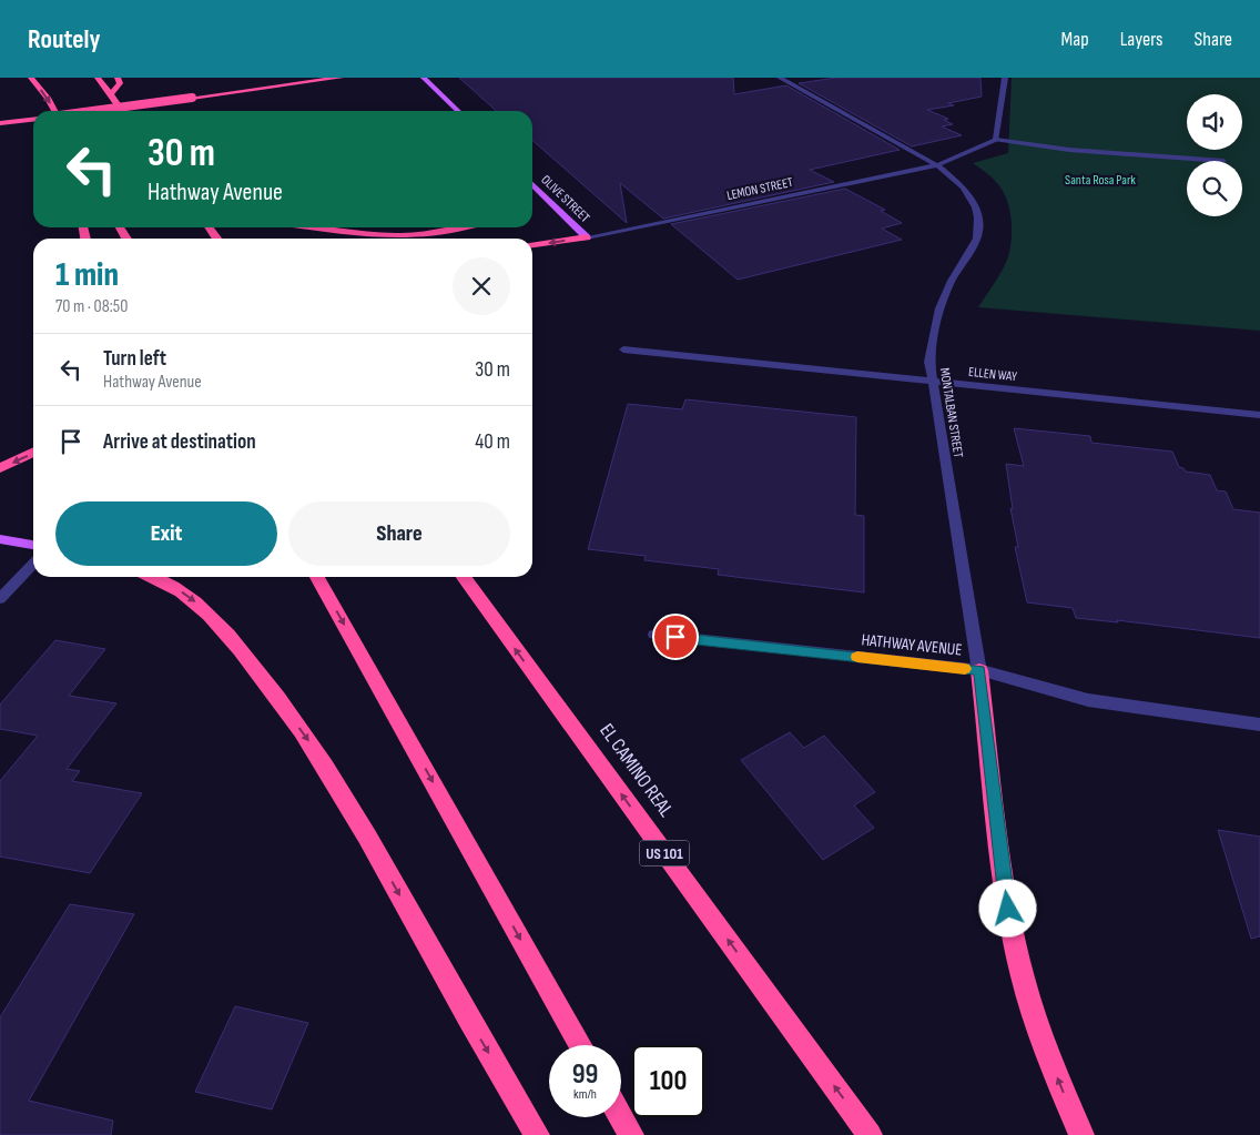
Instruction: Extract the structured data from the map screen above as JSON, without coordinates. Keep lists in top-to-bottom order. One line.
{"streets":{"highway":["EL CAMINO REAL","US 101"],"main road":["OLIVE STREET"],"street":["LEMON STREET","ELLEN WAY","MONTALBAN STREET","HATHWAY AVENUE"]},"crossings":[["LEMON STREET","OLIVE STREET"],["LEMON STREET","MONTALBAN STREET"],["ELLEN WAY","MONTALBAN STREET"],["MONTALBAN STREET","HATHWAY AVENUE"]],"one_way":["EL CAMINO REAL"],"parks":["Santa Rosa Park"],"page":{"header":"Routely","nav":["Map","Layers","Share"],"turn":["30 m","Hathway Avenue"],"heading":["1 min","70 m · 08:50"],"list":[{"name":"Turn left","note":"Hathway Avenue","value":"30 m"},{"name":"Arrive at destination","value":"40 m"}],"buttons":["Exit","Share"],"speed":"99 km/h","limit":"100"}}
